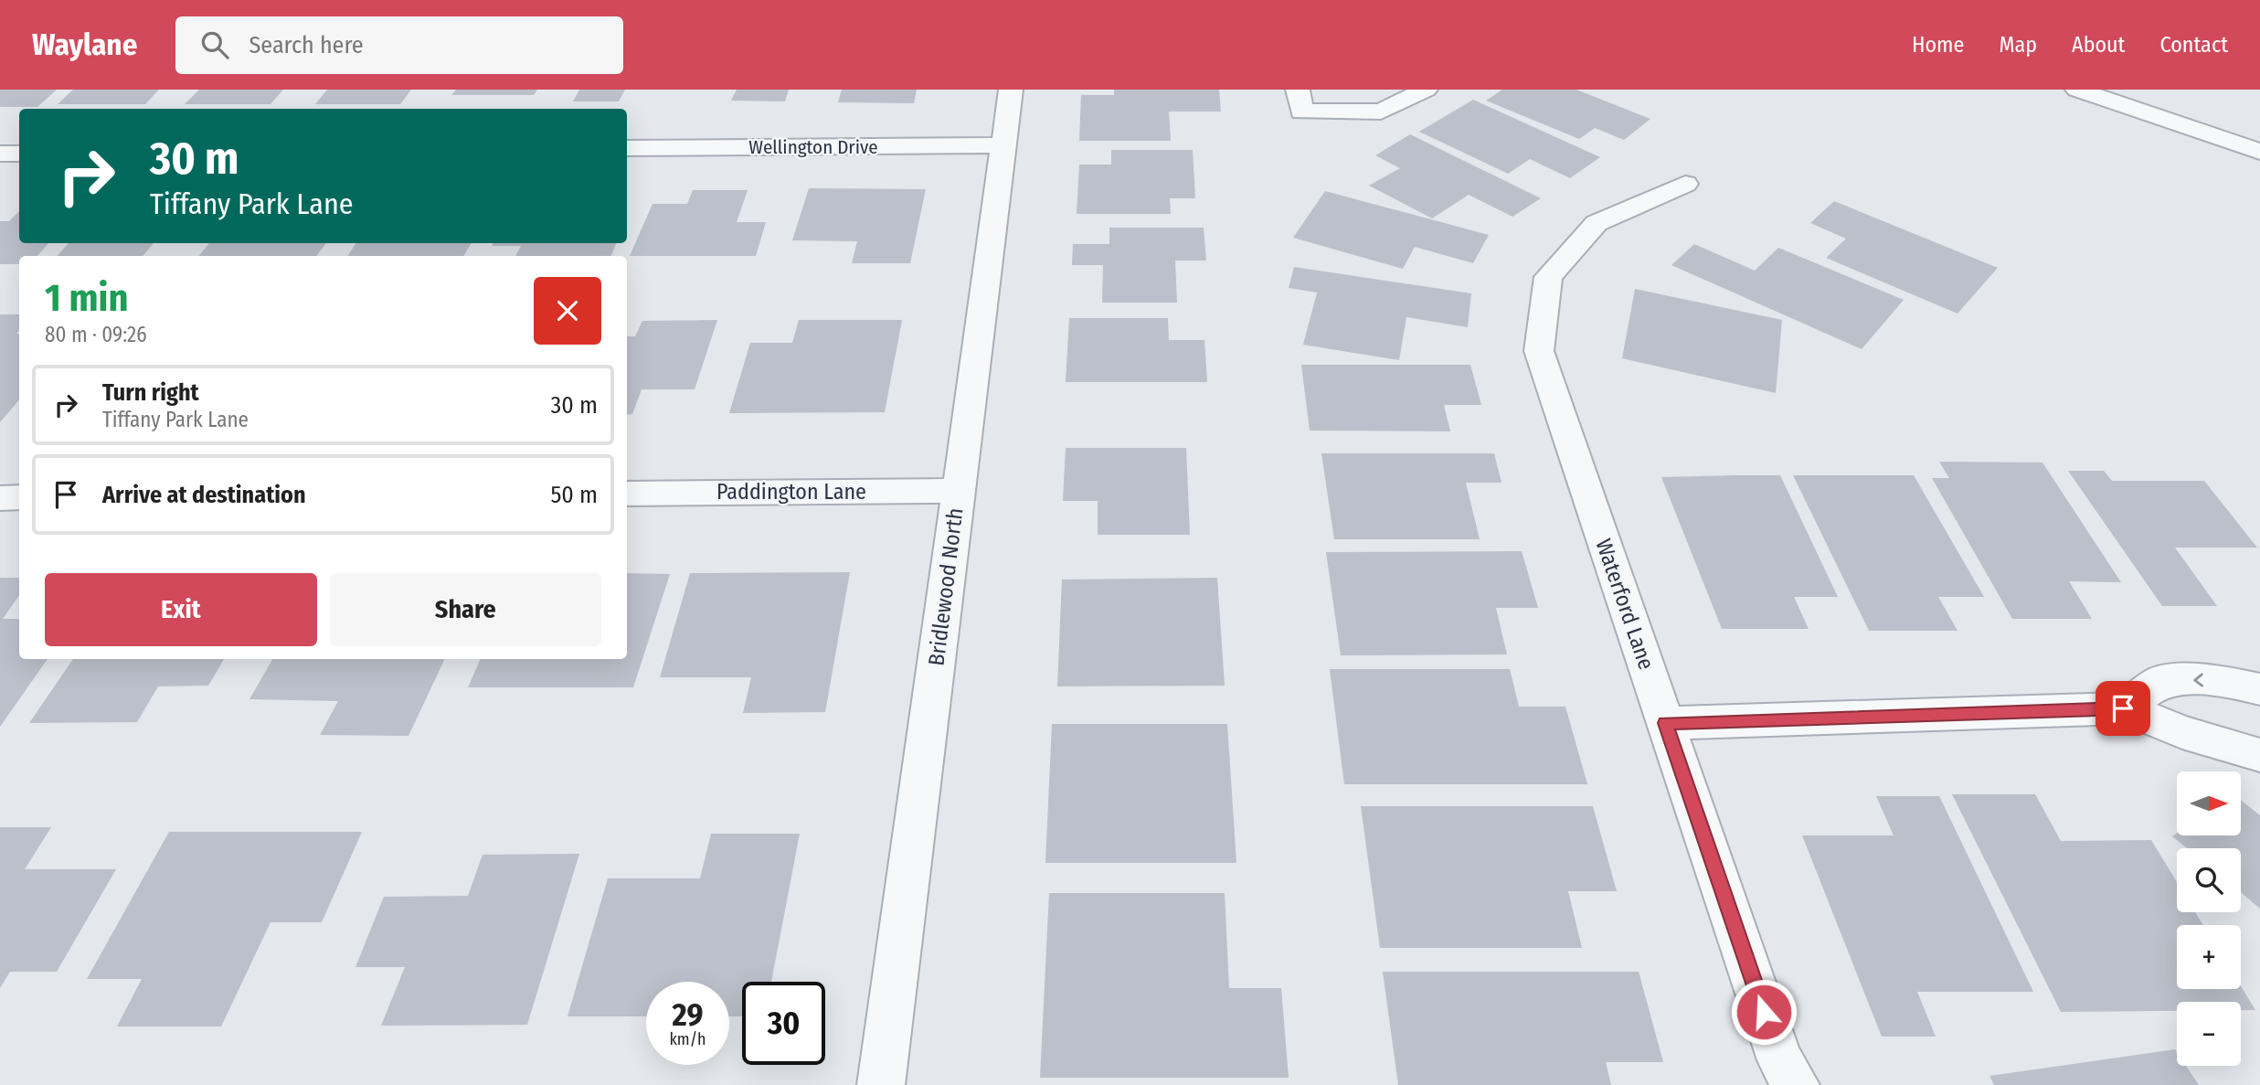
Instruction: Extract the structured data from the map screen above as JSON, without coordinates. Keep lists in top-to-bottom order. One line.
{"streets":{"street":["Wellington Drive","Paddington Lane","Bridlewood North","Waterford Lane"]},"crossings":[["Wellington Drive","Bridlewood North"],["Paddington Lane","Bridlewood North"]],"north":"right","page":{"header":"Waylane","search":"Search here","nav":["Home","Map","About","Contact"],"turn":["30 m","Tiffany Park Lane"],"heading":["1 min","80 m · 09:26"],"list":[{"name":"Turn right","note":"Tiffany Park Lane","value":"30 m"},{"name":"Arrive at destination","value":"50 m"}],"buttons":["Exit","Share"],"map_buttons":["+","−"],"speed":"29 km/h","limit":"30"}}
